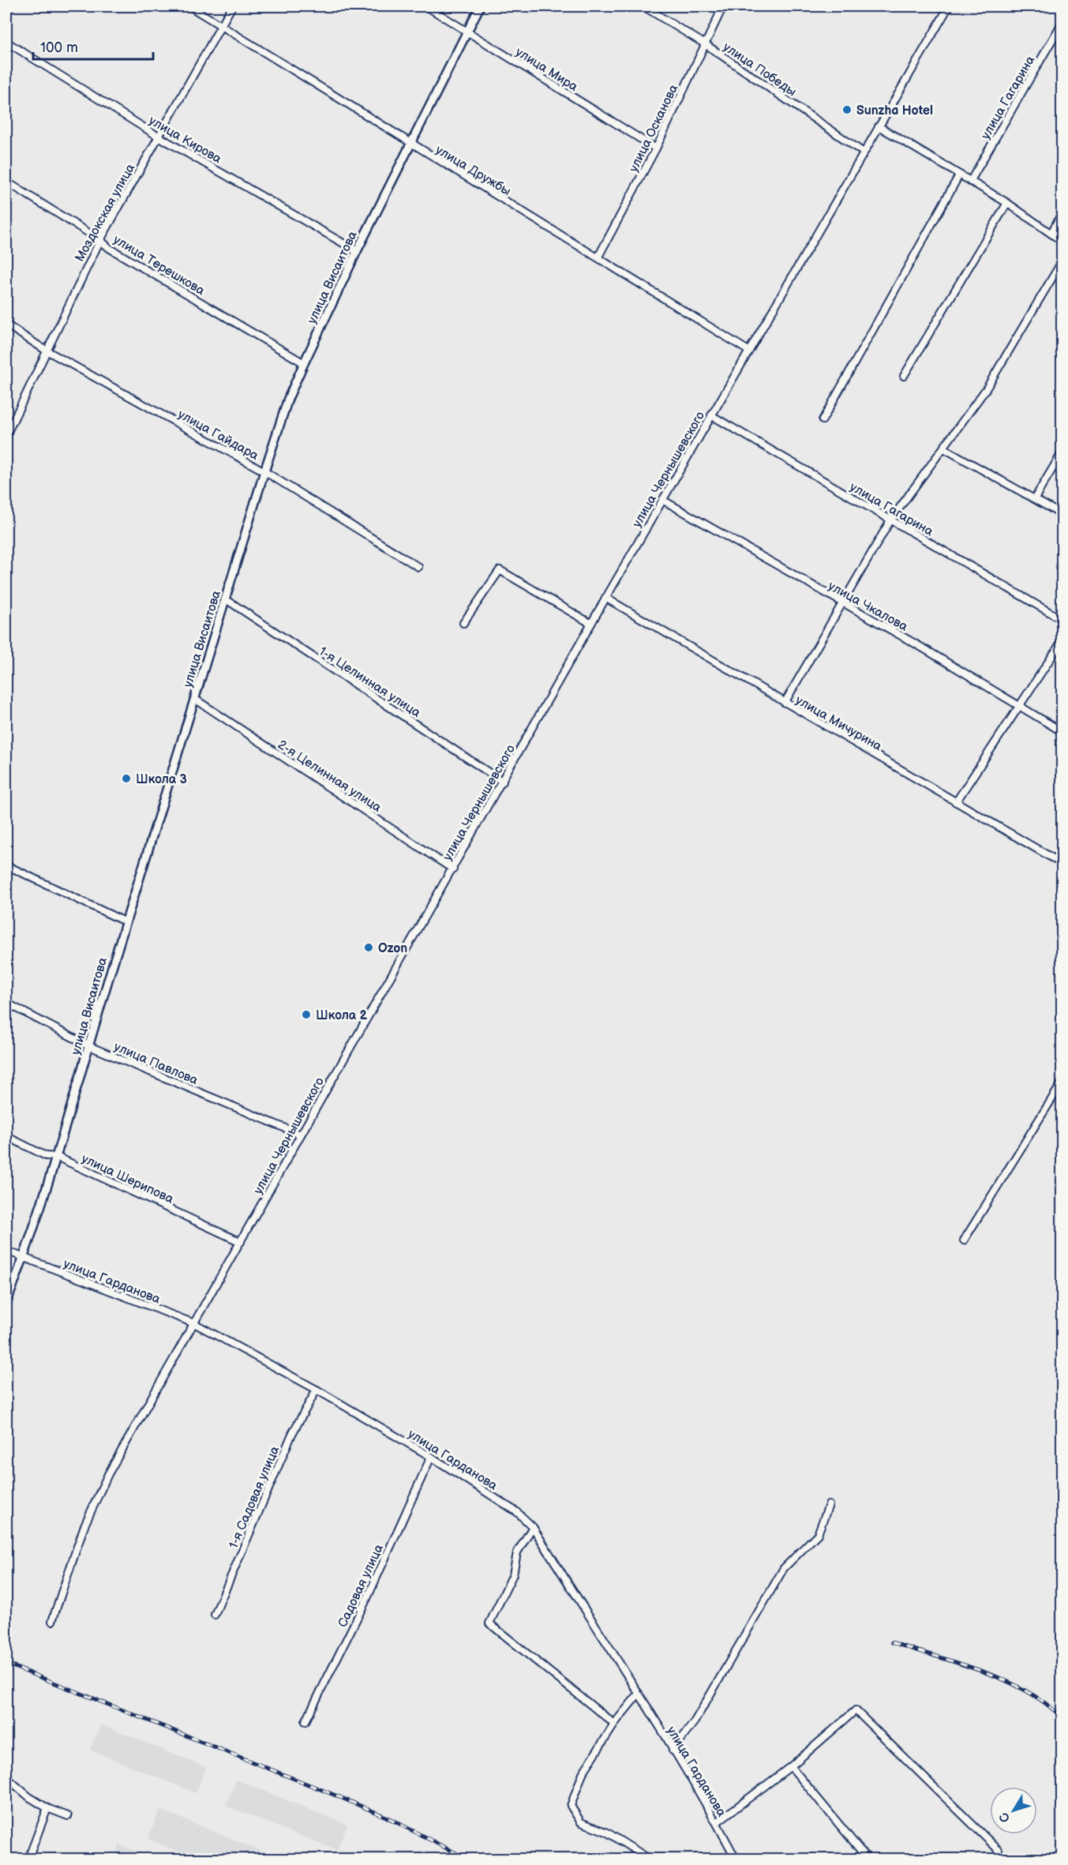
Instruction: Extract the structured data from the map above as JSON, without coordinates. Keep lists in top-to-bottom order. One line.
{"streets":{"street":["улица Мира","улица Победы","улица Гагарина","улица Осканова","улица Кирова","улица Дружбы","Моздокская улица","улица Терешкова","улица Висаитова","улица Гайдара","улица Чернышевского","улица Чкалова","1-я Целинная улица","улица Мичурина","2-я Целинная улица","улица Павлова","улица Шерипова","улица Гарданова","1-я Садовая улица","Садовая улица"]},"crossings":[["улица Мира","улица Осканова"],["улица Мира","улица Висаитова"],["улица Победы","улица Осканова"],["улица Победы","улица Чернышевского"],["улица Гагарина","улица Чернышевского"],["улица Осканова","улица Дружбы"],["улица Кирова","Моздокская улица"],["улица Кирова","улица Висаитова"],["улица Дружбы","Моздокская улица"],["улица Дружбы","улица Висаитова"],["улица Дружбы","улица Чернышевского"],["Моздокская улица","улица Терешкова"],["Моздокская улица","улица Гайдара"],["улица Терешкова","улица Висаитова"],["улица Висаитова","улица Гайдара"],["улица Висаитова","1-я Целинная улица"],["улица Висаитова","2-я Целинная улица"],["улица Висаитова","улица Павлова"],["улица Висаитова","улица Шерипова"],["улица Висаитова","улица Гарданова"],["улица Чернышевского","улица Чкалова"],["улица Чернышевского","1-я Целинная улица"],["улица Чернышевского","улица Мичурина"],["улица Чернышевского","2-я Целинная улица"],["улица Чернышевского","улица Павлова"],["улица Чернышевского","улица Шерипова"],["улица Чернышевского","улица Гарданова"],["улица Гарданова","1-я Садовая улица"],["улица Гарданова","Садовая улица"]],"places":["Sunzha Hotel","Школа 3","Ozon","Школа 2"],"scale_bar":"100 m","north":"bottom left"}
